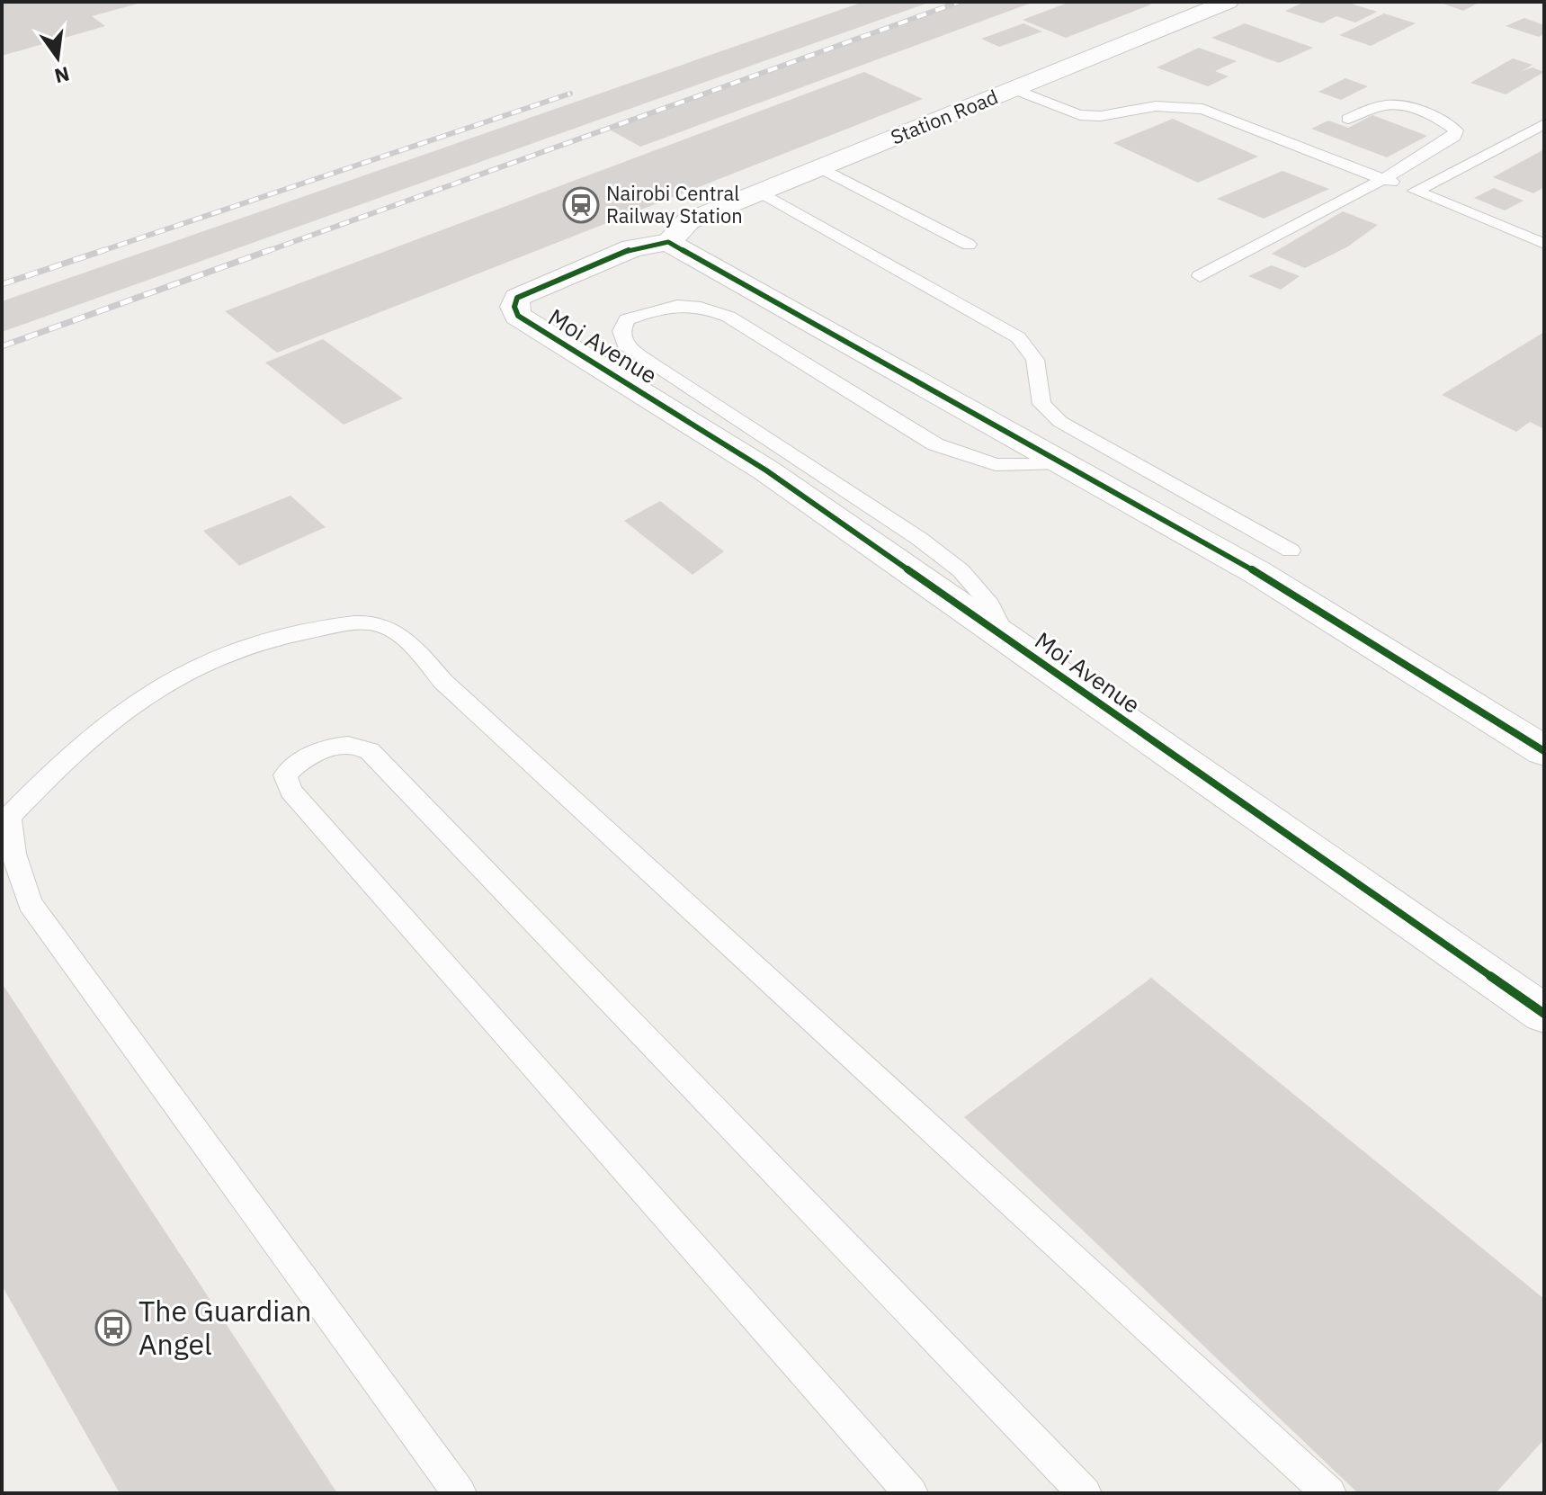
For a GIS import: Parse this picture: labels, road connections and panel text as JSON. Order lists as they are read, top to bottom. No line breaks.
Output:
{"streets":{"street":["Station Road","Moi Avenue"]},"crossings":[["Station Road","Moi Avenue"]],"places":{"station":["Nairobi Central Railway Station"],"bus stop":["The Guardian Angel"]},"north":"bottom"}
